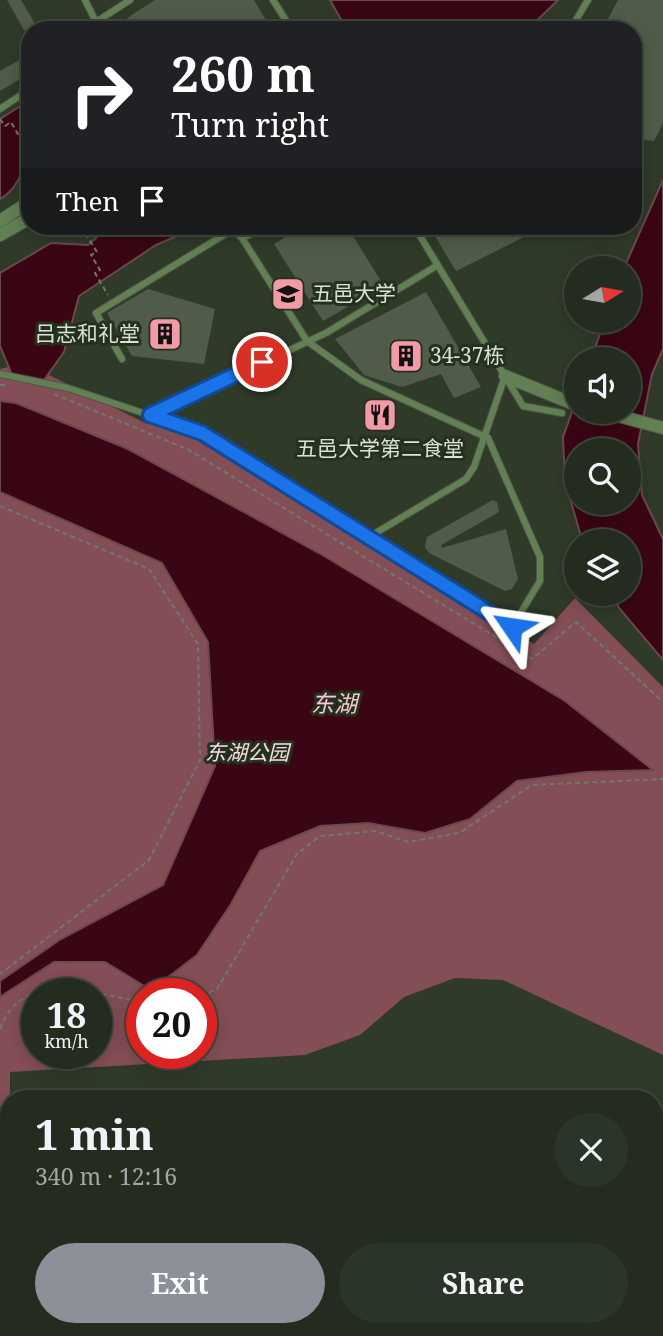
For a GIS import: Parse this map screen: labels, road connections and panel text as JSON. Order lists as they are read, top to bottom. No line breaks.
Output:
{"water":["东湖"],"parks":["东湖公园"],"places":{"school or university":["五邑大学"],"building":["吕志和礼堂","34-37栋"],"restaurant":["五邑大学第二食堂"]},"north":"right","page":{"turn":["260 m","Turn right"],"then":"Then","speed":"18 km/h","limit":"20","heading":["1 min","340 m · 12:16"],"buttons":["Exit","Share"]}}
